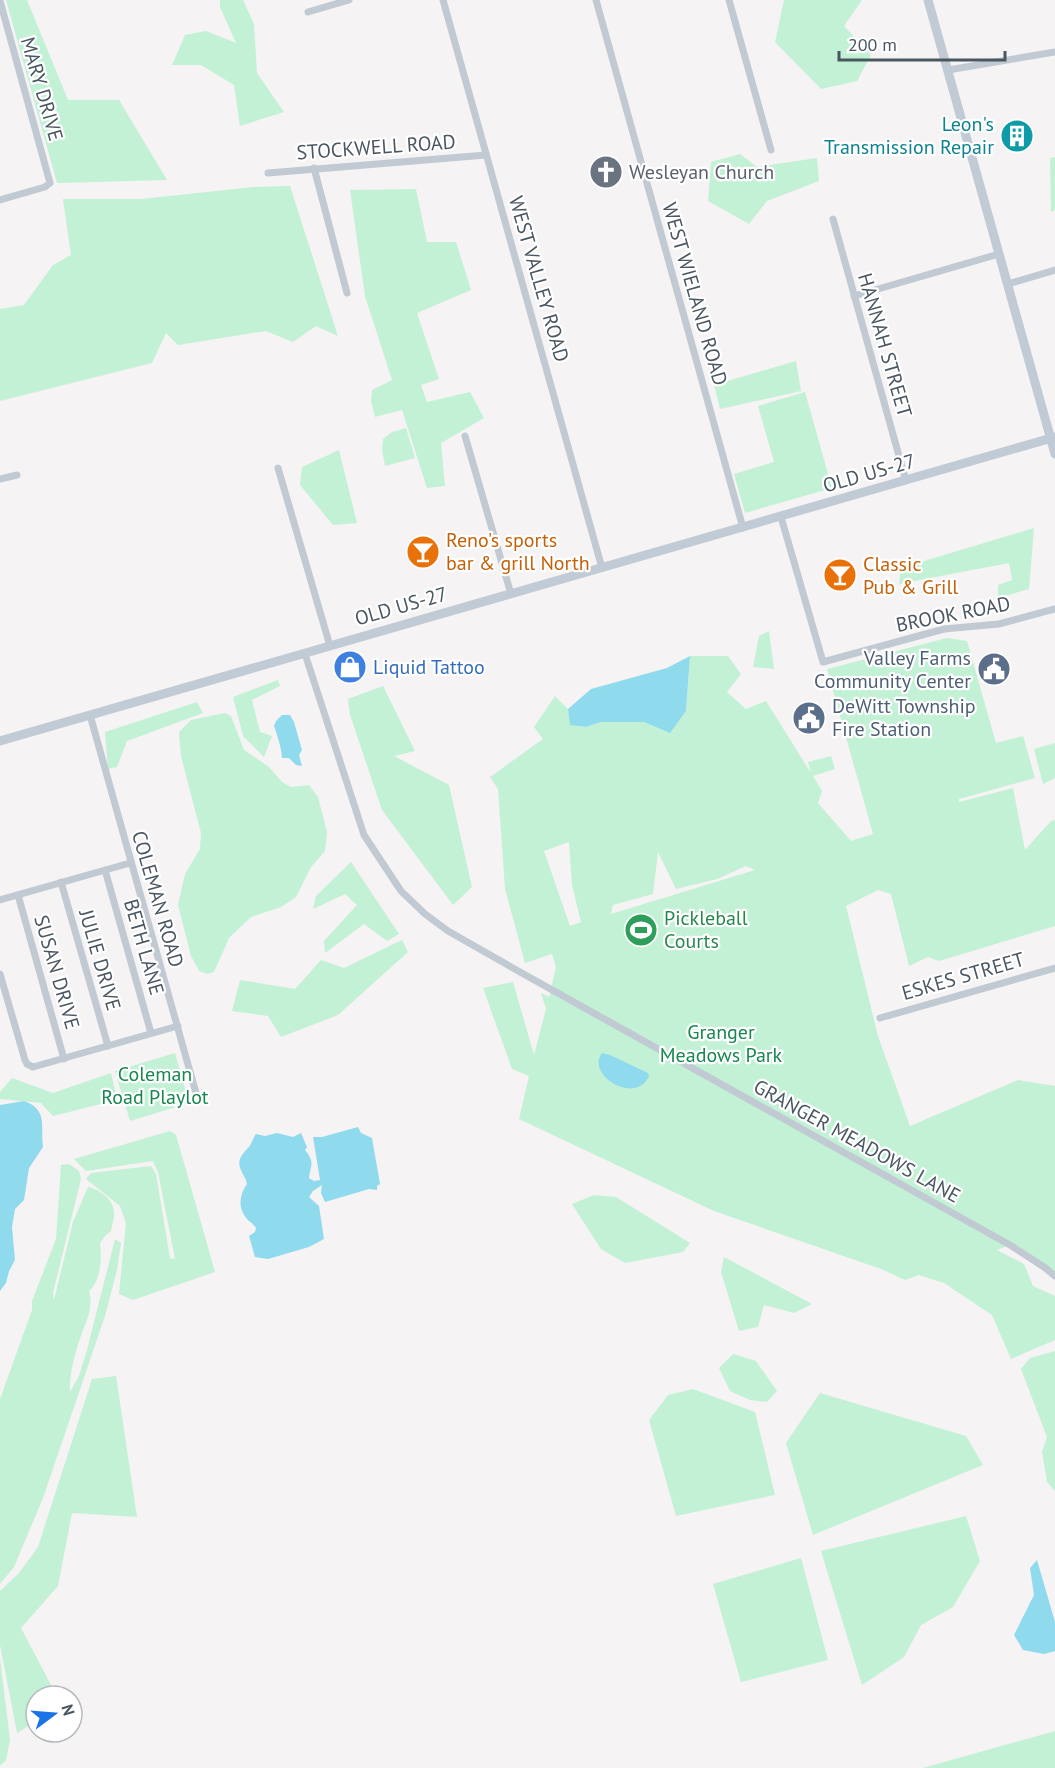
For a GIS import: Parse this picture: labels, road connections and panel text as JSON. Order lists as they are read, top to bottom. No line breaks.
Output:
{"streets":{"main road":["OLD US-27"],"street":["MARY DRIVE","STOCKWELL ROAD","WEST VALLEY ROAD","WEST WIELAND ROAD","HANNAH STREET","BROOK ROAD","COLEMAN ROAD","BETH LANE","JULIE DRIVE","SUSAN DRIVE","ESKES STREET","GRANGER MEADOWS LANE"]},"crossings":[["STOCKWELL ROAD","WEST VALLEY ROAD"],["WEST VALLEY ROAD","OLD US-27"],["WEST WIELAND ROAD","OLD US-27"],["HANNAH STREET","OLD US-27"],["OLD US-27","BROOK ROAD"],["OLD US-27","COLEMAN ROAD"],["OLD US-27","GRANGER MEADOWS LANE"]],"parks":["Granger Meadows Park","Coleman Road Playlot"],"places":{"building":["Leon's Transmission Repair"],"church":["Wesleyan Church"],"bar":["Reno's sports bar & grill North","Classic Pub & Grill"],"shop":["Liquid Tattoo"],"public building":["Valley Farms Community Center","DeWitt Township Fire Station"],"sports":["Pickleball Courts"]},"scale_bar":"200 m","north":"right"}
